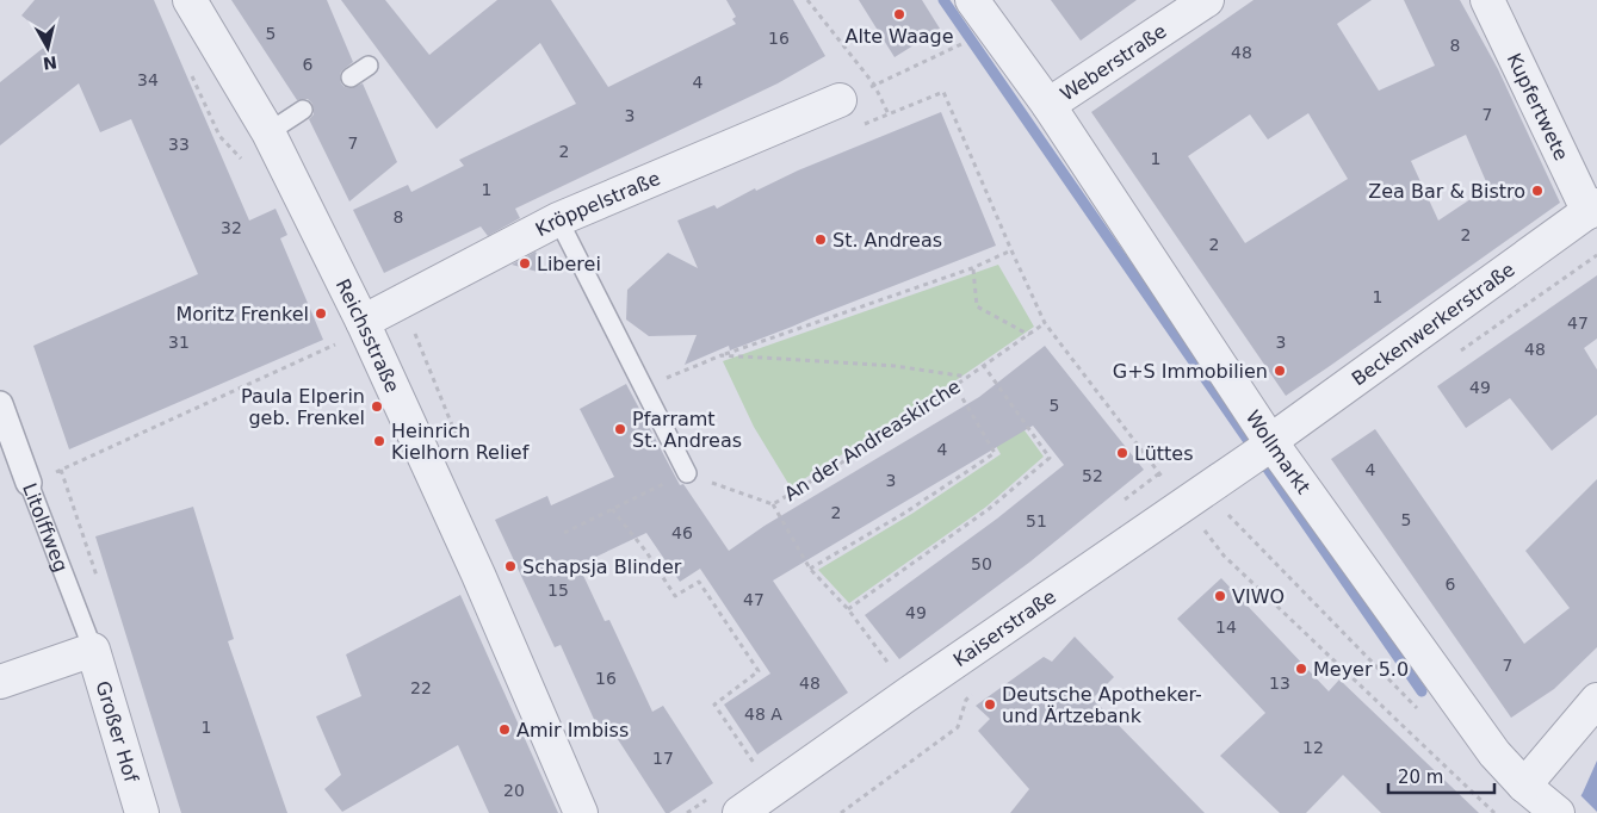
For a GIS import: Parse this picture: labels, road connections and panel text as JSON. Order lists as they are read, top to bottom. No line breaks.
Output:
{"streets":{"street":["Weberstraße","Kupfertwete","Kröppelstraße","Beckenwerkerstraße","Reichsstraße","Wollmarkt","Litolffweg","Kaiserstraße","Großer Hof"],"path":["An der Andreaskirche"]},"crossings":[["Weberstraße","Wollmarkt"],["Kupfertwete","Beckenwerkerstraße"],["Kröppelstraße","Reichsstraße"],["Beckenwerkerstraße","Wollmarkt"],["Beckenwerkerstraße","Kaiserstraße"],["Wollmarkt","Kaiserstraße"],["Litolffweg","Großer Hof"]],"places":["Alte Waage","Zea Bar & Bistro","St. Andreas","Liberei","Moritz Frenkel","G+S Immobilien","Paula Elperin geb. Frenkel","Pfarramt St. Andreas","Heinrich Kielhorn Relief","Lüttes","Schapsja Blinder","VIWO","Meyer 5.0","Deutsche Apotheker- und Ärtzebank","Amir Imbiss"],"house_numbers":["5","16","8","48","6","34","4","7","3","7","33","2","1","1","8","32","2","2","1","47","31","3","48","49","5","4","4","52","3","2","5","51","46","50","6","15","47","49","14","7","16","48","13","22","48 A","1","12","17","20"],"scale_bar":"20 m","north":"bottom"}
